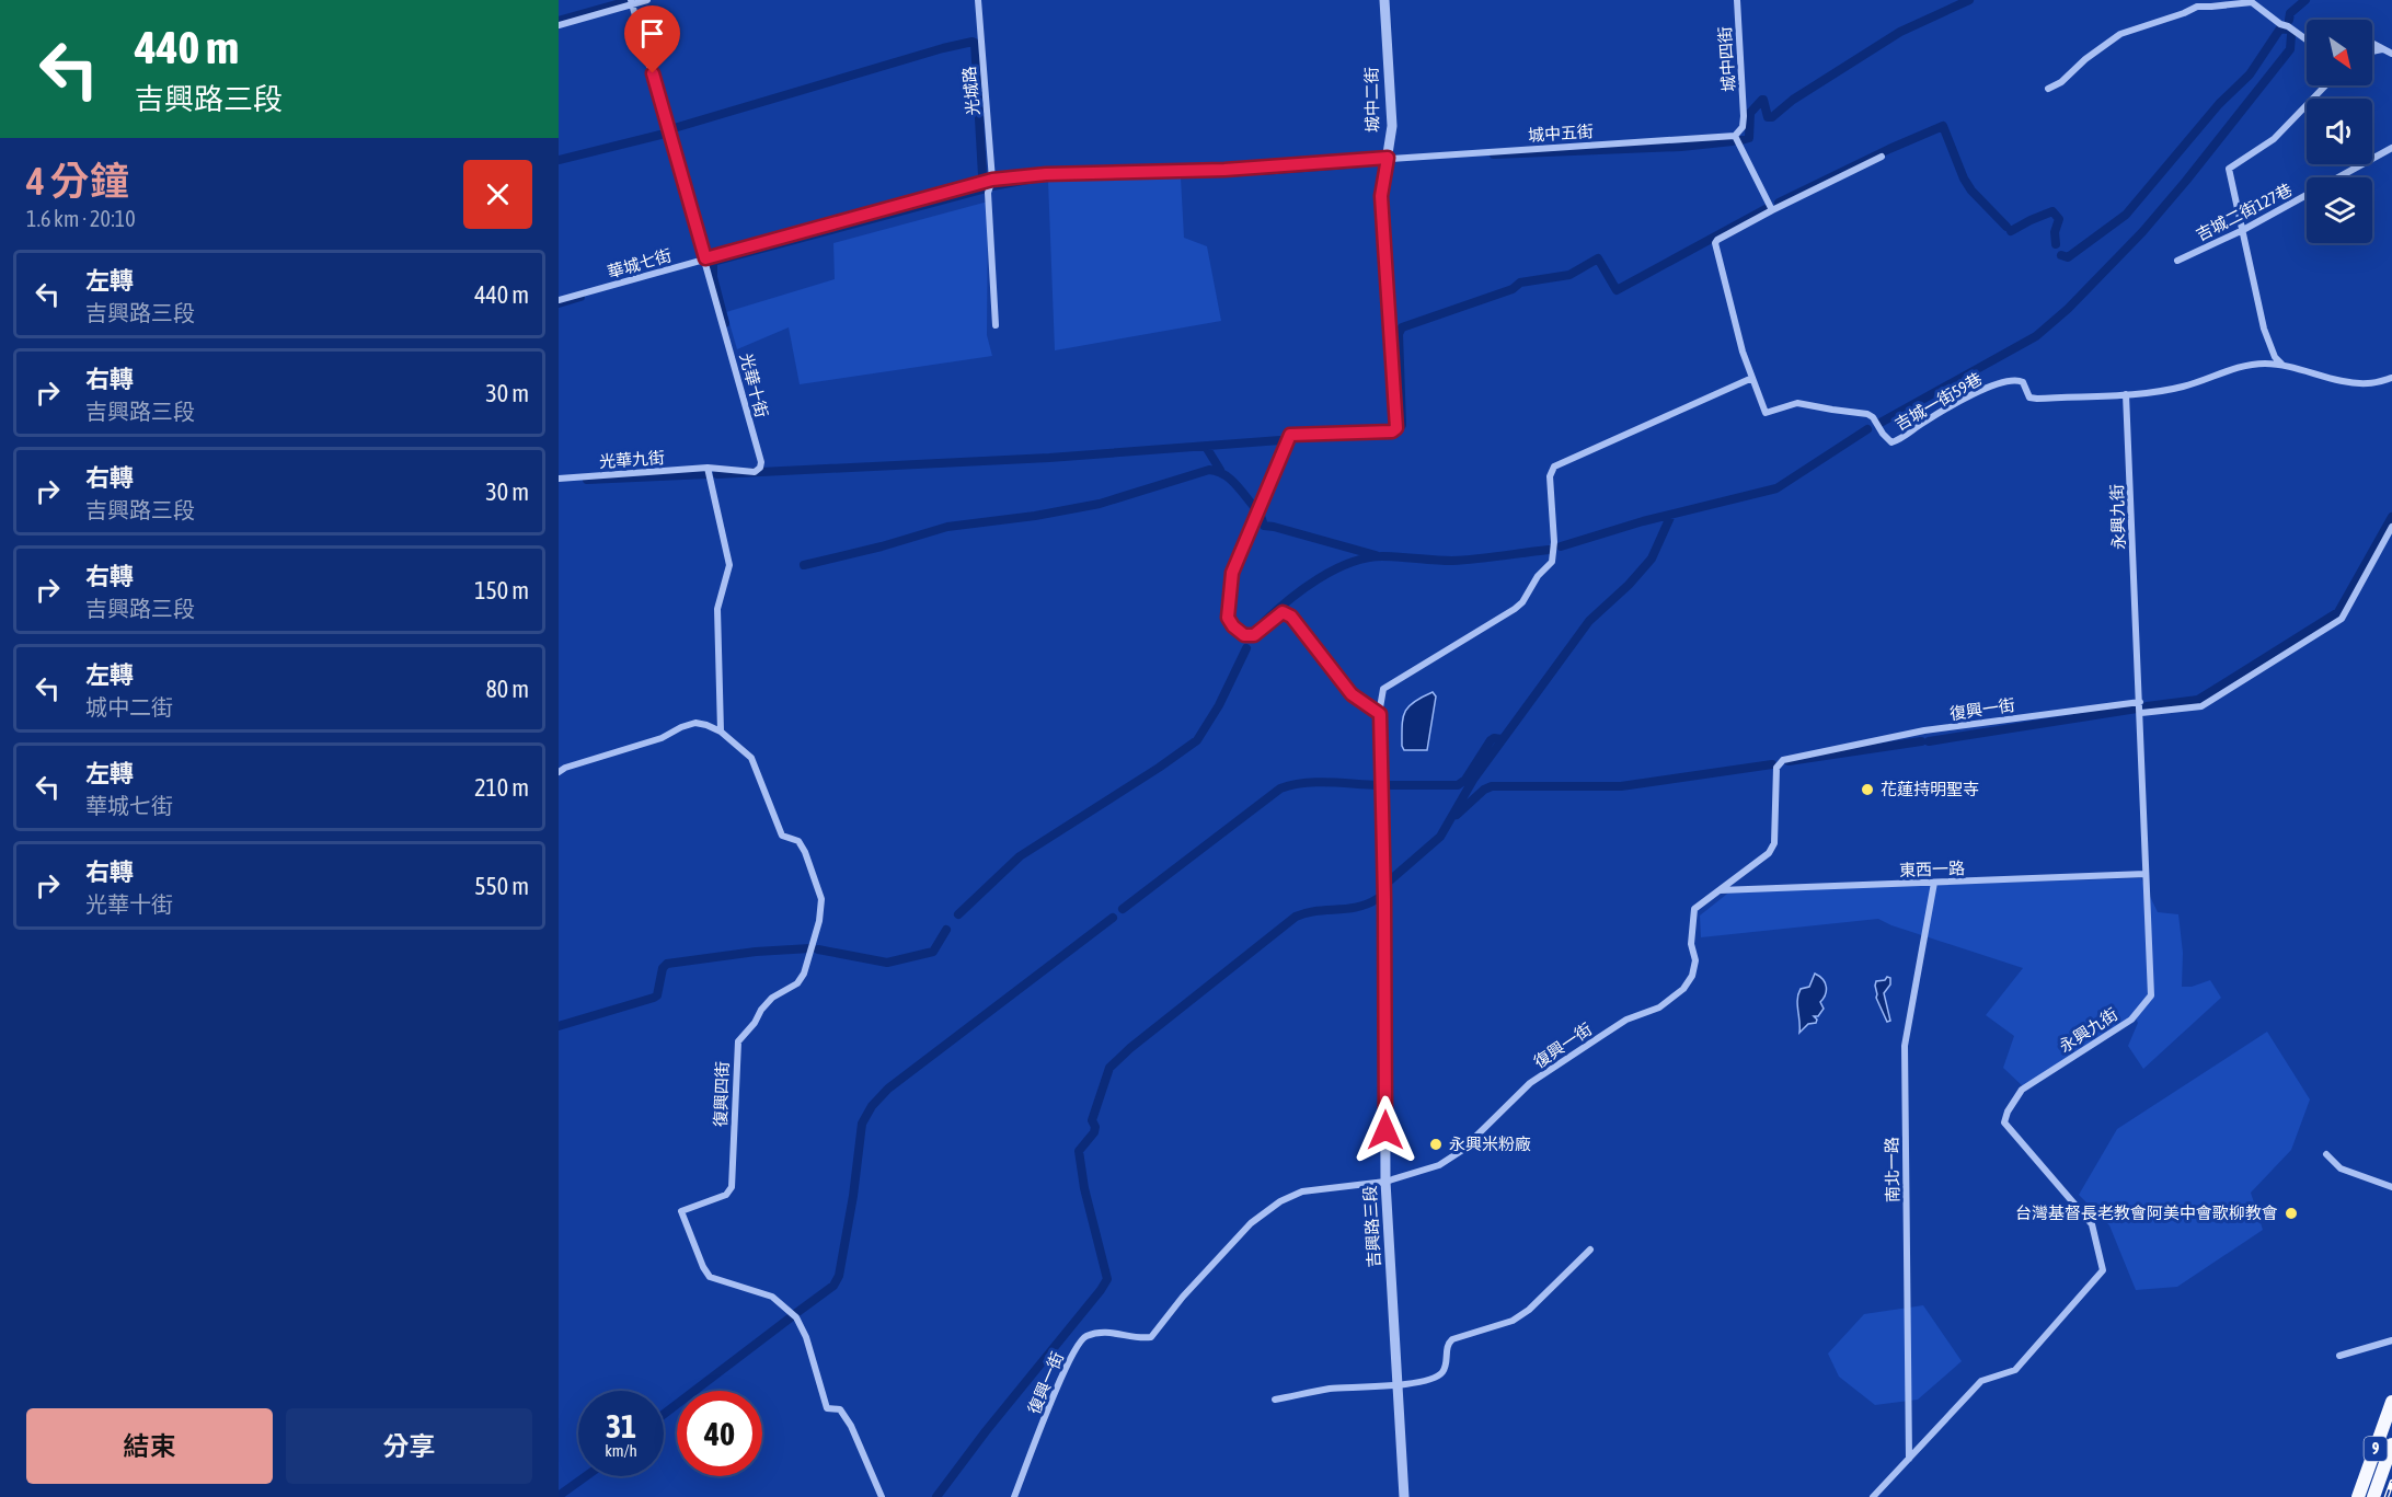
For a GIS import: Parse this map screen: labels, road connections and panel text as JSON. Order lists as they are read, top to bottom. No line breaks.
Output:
{"streets":{"main road":["9"],"street":["城中四街","光城路","城中二街","城中五街","吉城二街127巷","華城七街","光華十街","吉城一街59巷","光華九街","永興九街","復興一街","東西一路","復興四街","南北一路","吉興路三段"]},"crossings":[["城中四街","城中五街"],["光城路","華城七街"],["城中二街","城中五街"],["城中二街","華城七街"],["城中二街","吉興路三段"],["城中五街","華城七街"],["華城七街","光華十街"],["光華十街","光華九街"],["吉城一街59巷","永興九街"],["永興九街","復興一街"],["永興九街","東西一路"],["永興九街","南北一路"],["復興一街","東西一路"],["復興一街","吉興路三段"],["東西一路","南北一路"]],"places":["花蓮持明聖寺","永興米粉廠","台灣基督長老教會阿美中會歌柳教會"],"north":"bottom right","page":{"turn":["440 m","吉興路三段"],"heading":["4 分鐘","1.6 km · 20:10"],"list":[{"name":"左轉","note":"吉興路三段","value":"440 m"},{"name":"右轉","note":"吉興路三段","value":"30 m"},{"name":"右轉","note":"吉興路三段","value":"30 m"},{"name":"右轉","note":"吉興路三段","value":"150 m"},{"name":"左轉","note":"城中二街","value":"80 m"},{"name":"左轉","note":"華城七街","value":"210 m"},{"name":"右轉","note":"光華十街","value":"550 m"}],"speed":"31 km/h","limit":"40","buttons":["結束","分享"]}}
